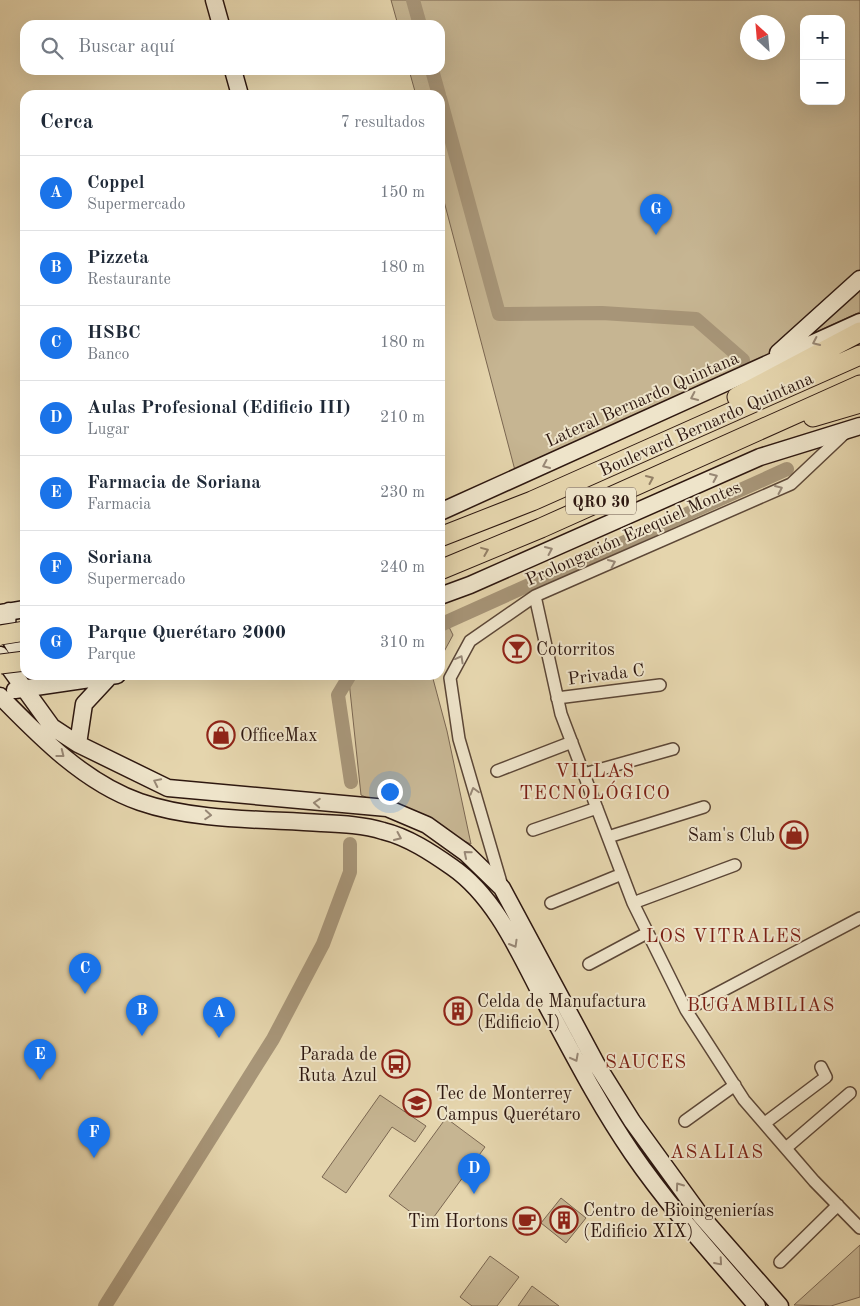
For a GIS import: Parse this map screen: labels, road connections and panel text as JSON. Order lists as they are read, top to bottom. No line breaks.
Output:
{"streets":{"main road":["Lateral Bernardo Quintana","Boulevard Bernardo Quintana","QRO 30","Prolongación Ezequiel Montes"],"street":["Privada C"]},"crossings":[["Lateral Bernardo Quintana","Boulevard Bernardo Quintana"]],"districts":["VILLAS TECNOLÓGICO","LOS VITRALES","BUGAMBILIAS","SAUCES","ASALIAS"],"places":{"bar":["Cotorritos"],"shop":["OfficeMax","Sam's Club"],"building":["Celda de Manufactura (Edificio I)","Centro de Bioingenierías (Edificio XIX)"],"bus stop":["Parada de Ruta Azul"],"school or university":["Tec de Monterrey Campus Querétaro"],"cafe":["Tim Hortons"]},"north":"top left","page":{"map_buttons":["+","−"],"search":"Buscar aquí","heading":["Cerca","7 resultados"],"list":[{"mark":"A","name":"Coppel","note":"Supermercado","value":"150 m"},{"mark":"B","name":"Pizzeta","note":"Restaurante","value":"180 m"},{"mark":"C","name":"HSBC","note":"Banco","value":"180 m"},{"mark":"D","name":"Aulas Profesional (Edificio III)","note":"Lugar","value":"210 m"},{"mark":"E","name":"Farmacia de Soriana","note":"Farmacia","value":"230 m"},{"mark":"F","name":"Soriana","note":"Supermercado","value":"240 m"},{"mark":"G","name":"Parque Querétaro 2000","note":"Parque","value":"310 m"}],"pins":["G","C","B","A","E","F","D"]}}
